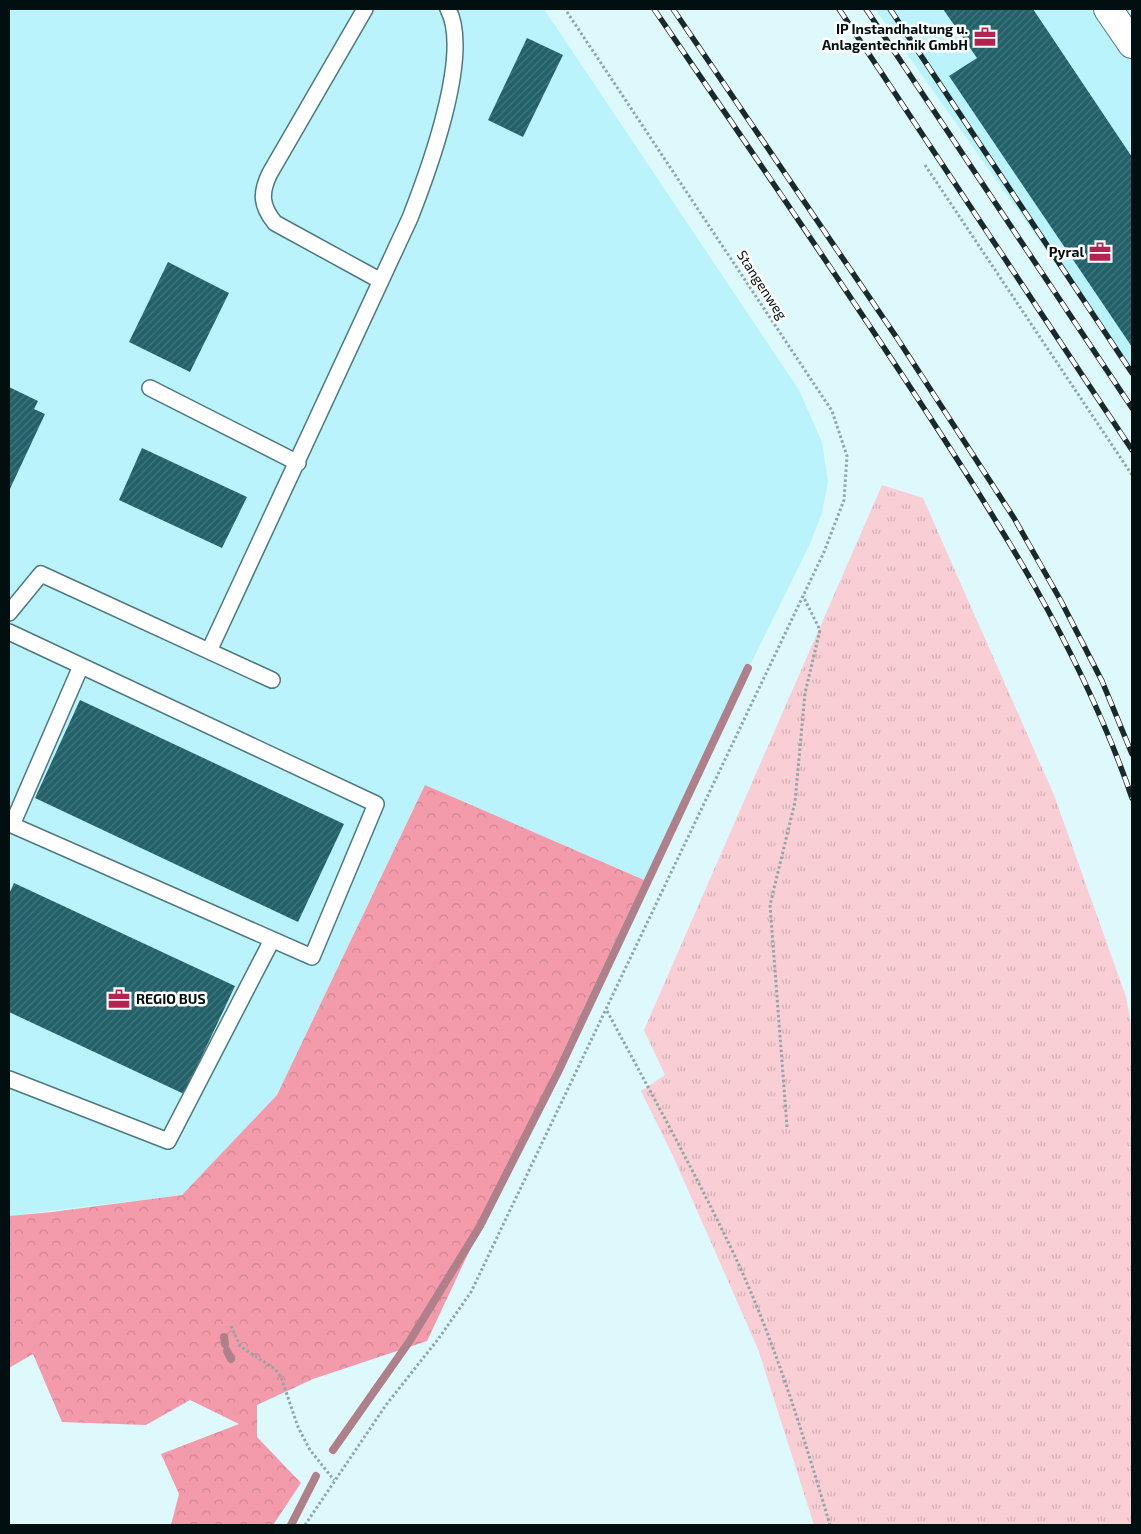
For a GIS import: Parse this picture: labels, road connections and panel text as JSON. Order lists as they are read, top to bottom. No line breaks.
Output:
{"streets":{"path":["Stangenweg"]},"places":{"office":["IP Instandhaltung u. Anlagentechnik GmbH","Pyral","REGIO BUS"]}}
